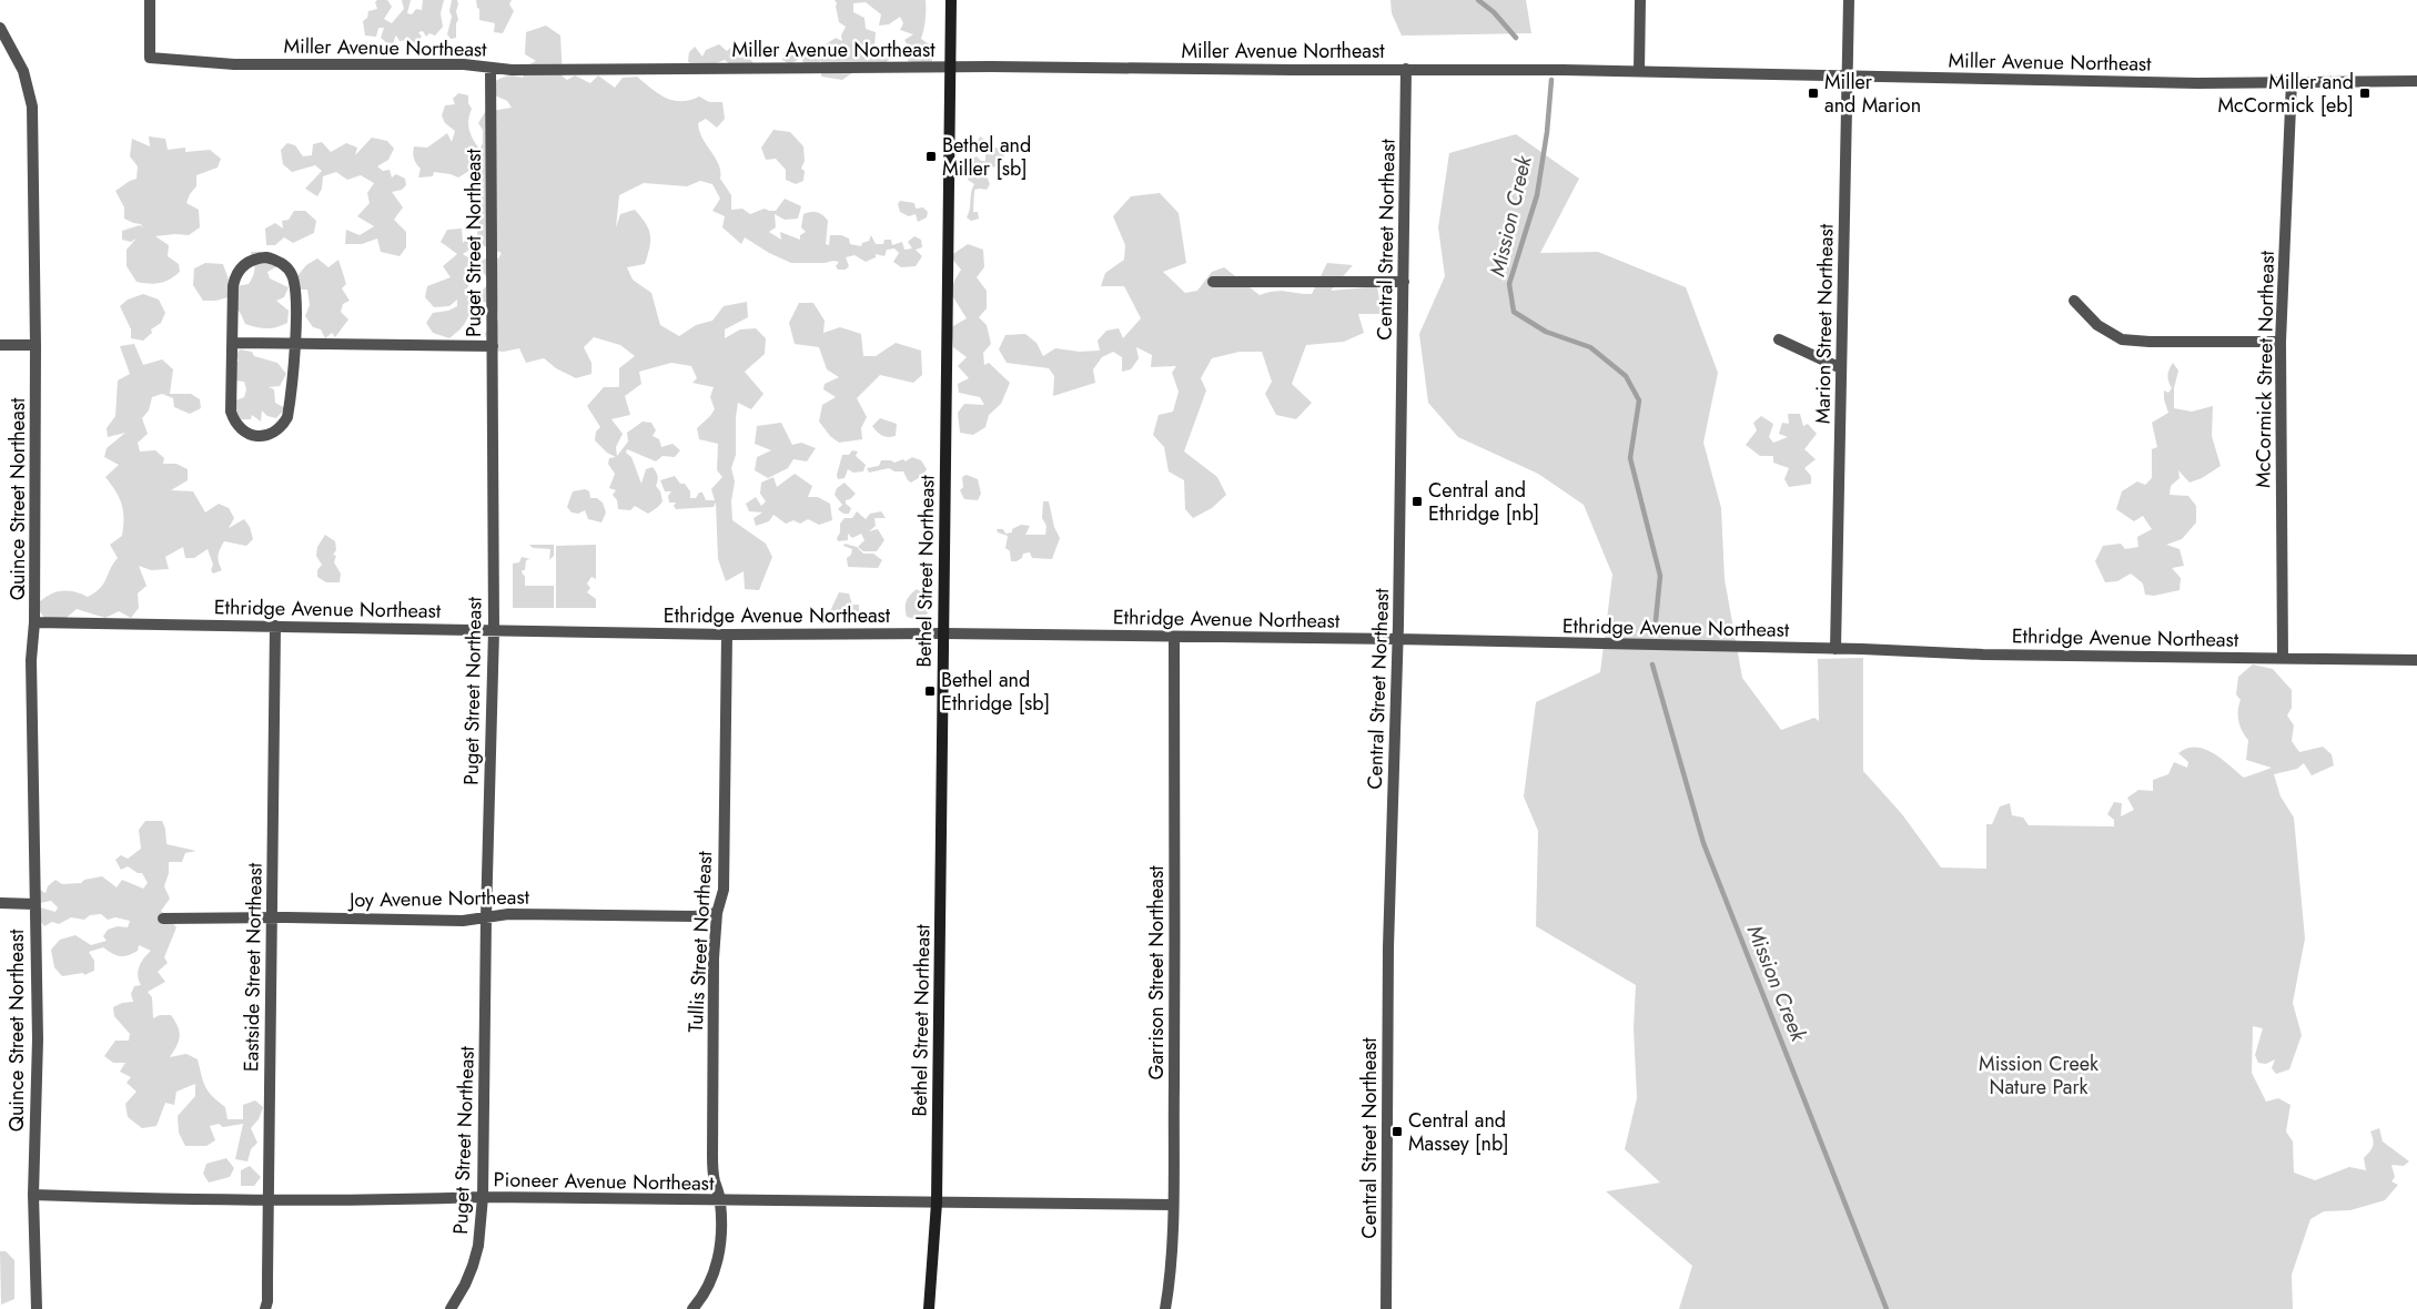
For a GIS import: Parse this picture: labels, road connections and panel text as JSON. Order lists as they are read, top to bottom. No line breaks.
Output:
{"streets":{"street":["Miller Avenue Northeast","Central Street Northeast","Puget Street Northeast","Marion Street Northeast","McCormick Street Northeast","Quince Street Northeast","Bethel Street Northeast","Ethridge Avenue Northeast","Joy Avenue Northeast","Tullis Street Northeast","Eastside Street Northeast","Garrison Street Northeast","Pioneer Avenue Northeast"]},"crossings":[["Miller Avenue Northeast","Central Street Northeast"],["Miller Avenue Northeast","Puget Street Northeast"],["Miller Avenue Northeast","Marion Street Northeast"],["Miller Avenue Northeast","McCormick Street Northeast"],["Miller Avenue Northeast","Bethel Street Northeast"],["Central Street Northeast","Ethridge Avenue Northeast"],["Puget Street Northeast","Ethridge Avenue Northeast"],["Puget Street Northeast","Joy Avenue Northeast"],["Puget Street Northeast","Pioneer Avenue Northeast"],["Marion Street Northeast","Ethridge Avenue Northeast"],["McCormick Street Northeast","Ethridge Avenue Northeast"],["Quince Street Northeast","Ethridge Avenue Northeast"],["Quince Street Northeast","Pioneer Avenue Northeast"],["Bethel Street Northeast","Ethridge Avenue Northeast"],["Bethel Street Northeast","Pioneer Avenue Northeast"],["Ethridge Avenue Northeast","Tullis Street Northeast"],["Ethridge Avenue Northeast","Eastside Street Northeast"],["Ethridge Avenue Northeast","Garrison Street Northeast"],["Joy Avenue Northeast","Tullis Street Northeast"],["Joy Avenue Northeast","Eastside Street Northeast"],["Tullis Street Northeast","Pioneer Avenue Northeast"],["Eastside Street Northeast","Pioneer Avenue Northeast"],["Garrison Street Northeast","Pioneer Avenue Northeast"]],"water":["Mission Creek"],"parks":["Mission Creek Nature Park"],"places":{"transit":["Miller and Marion","Miller and McCormick [eb]","Bethel and Miller [sb]","Central and Ethridge [nb]","Bethel and Ethridge [sb]","Central and Massey [nb]"]}}
